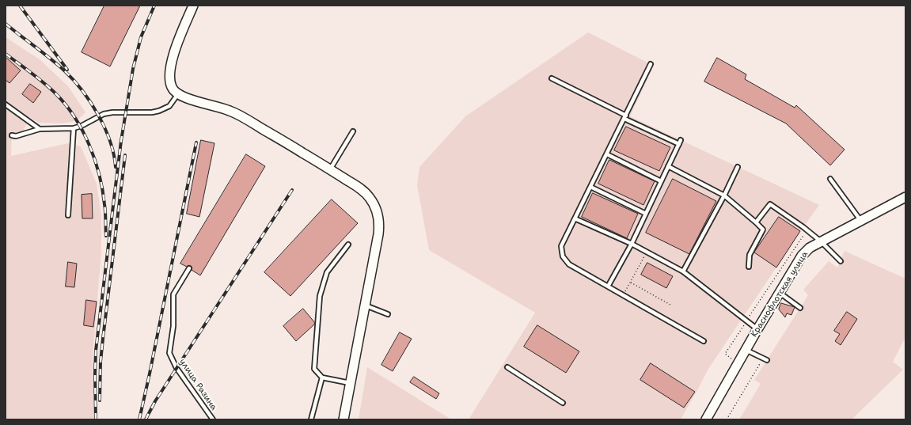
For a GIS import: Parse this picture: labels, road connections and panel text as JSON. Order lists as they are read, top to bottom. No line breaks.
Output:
{"streets":{"street":["Краснофлотская улица"],"lane":["улица Разина"]}}
